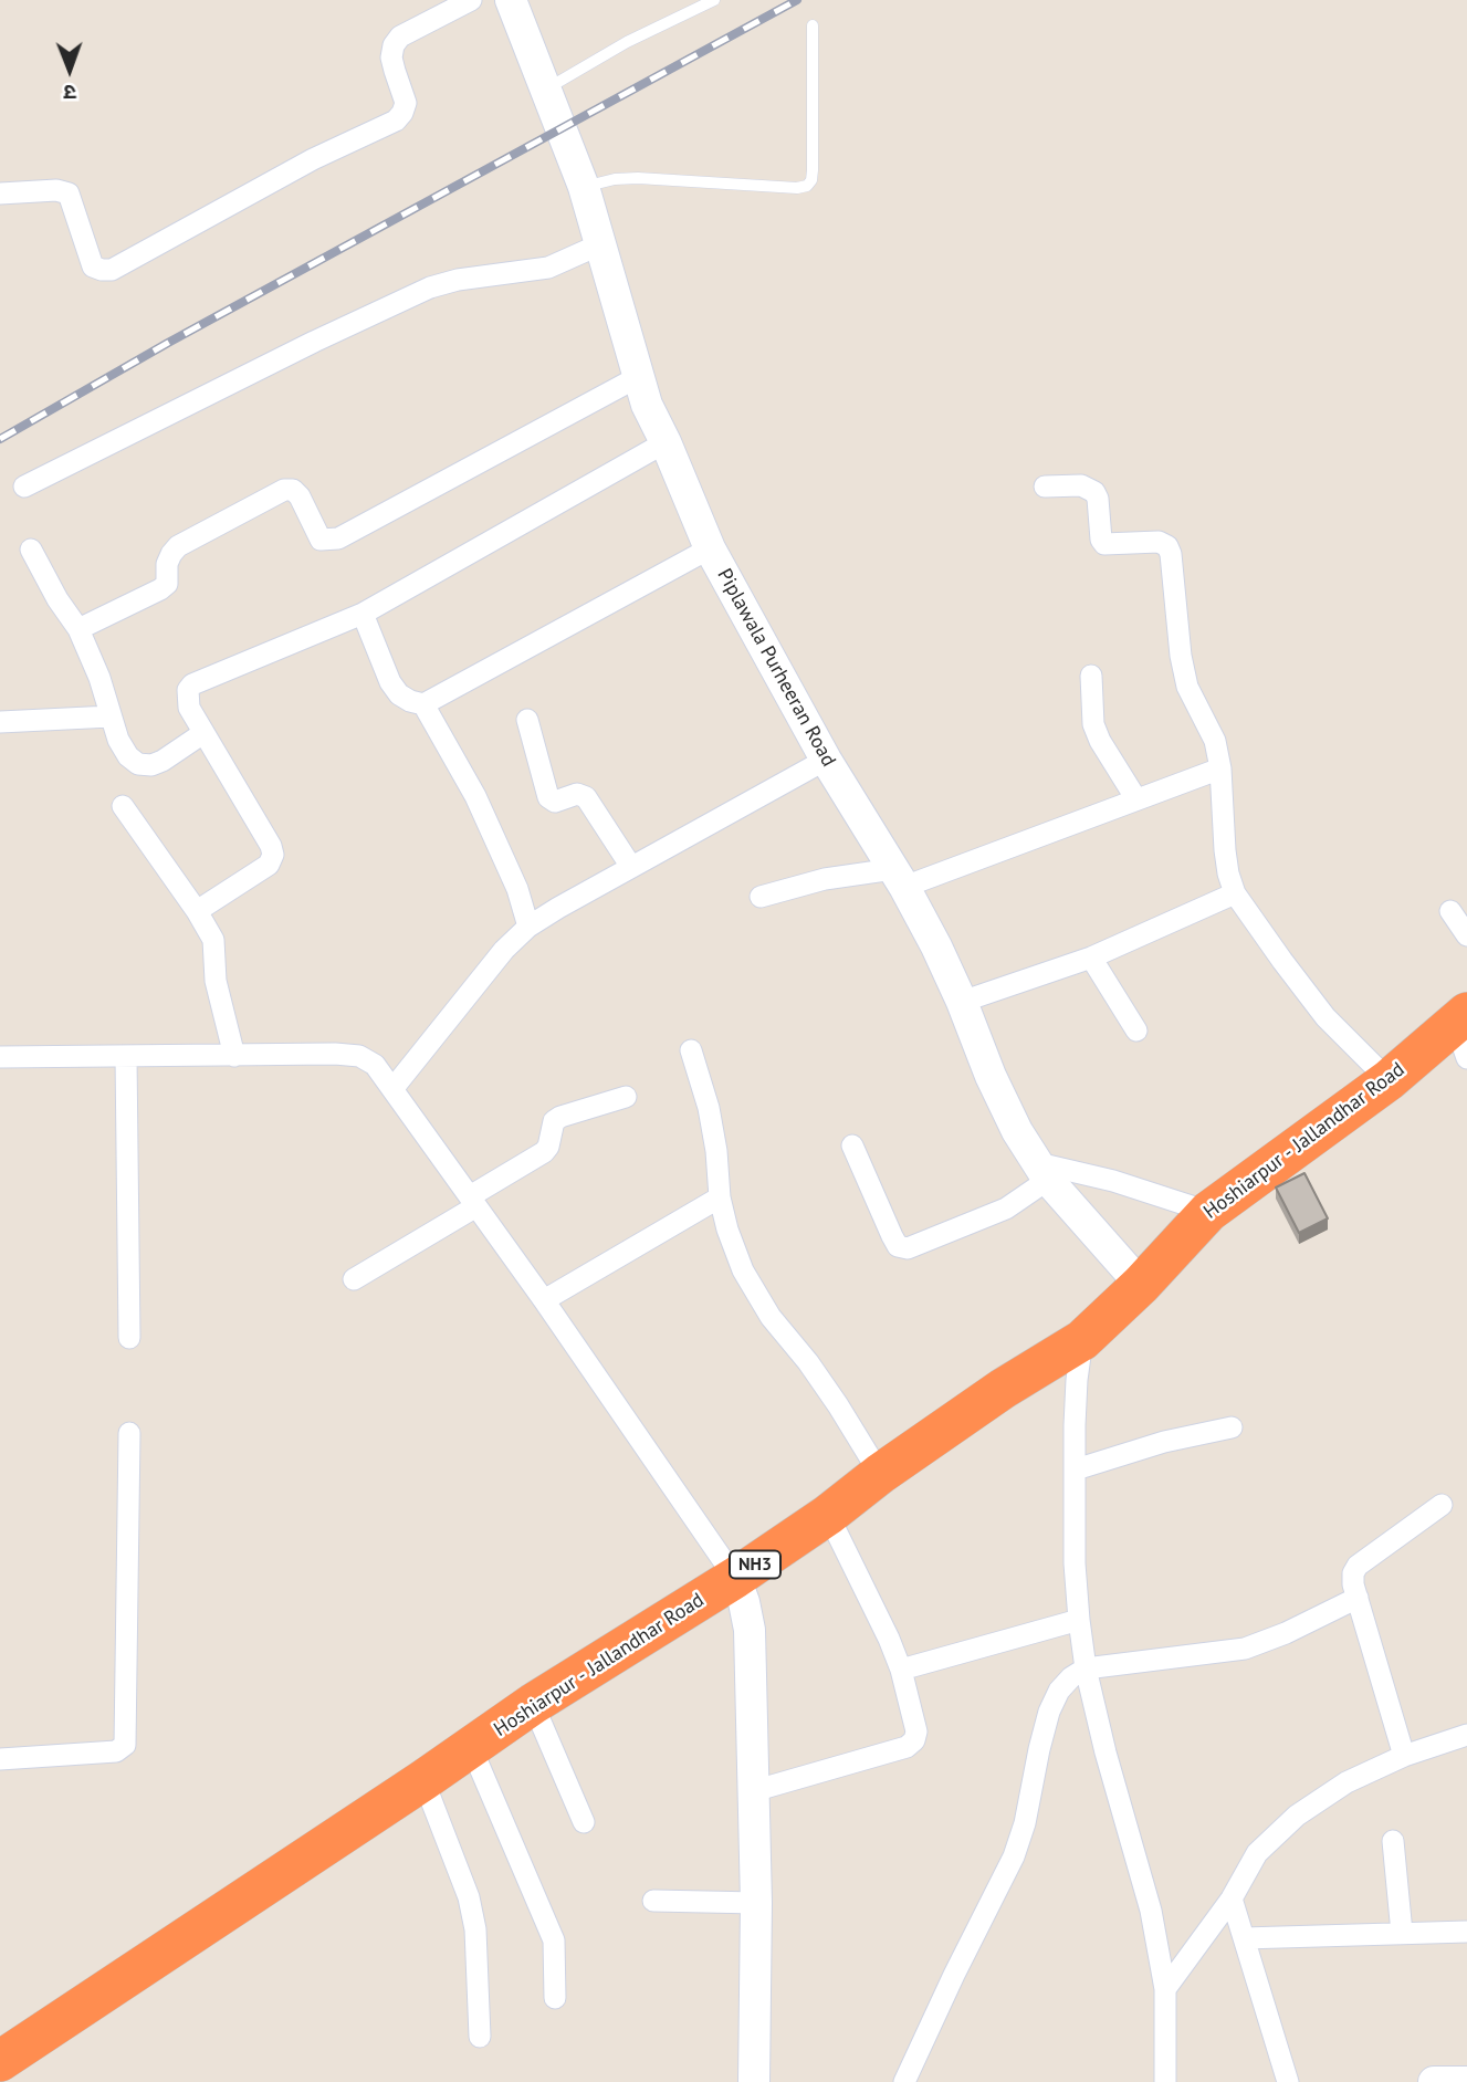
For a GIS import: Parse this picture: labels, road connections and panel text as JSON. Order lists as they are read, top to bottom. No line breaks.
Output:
{"streets":{"highway":["Hoshiarpur - Jallandhar Road","NH3"],"street":["Piplawala Purheeran Road"]},"crossings":[["Piplawala Purheeran Road","Hoshiarpur - Jallandhar Road"]],"north":"bottom"}
